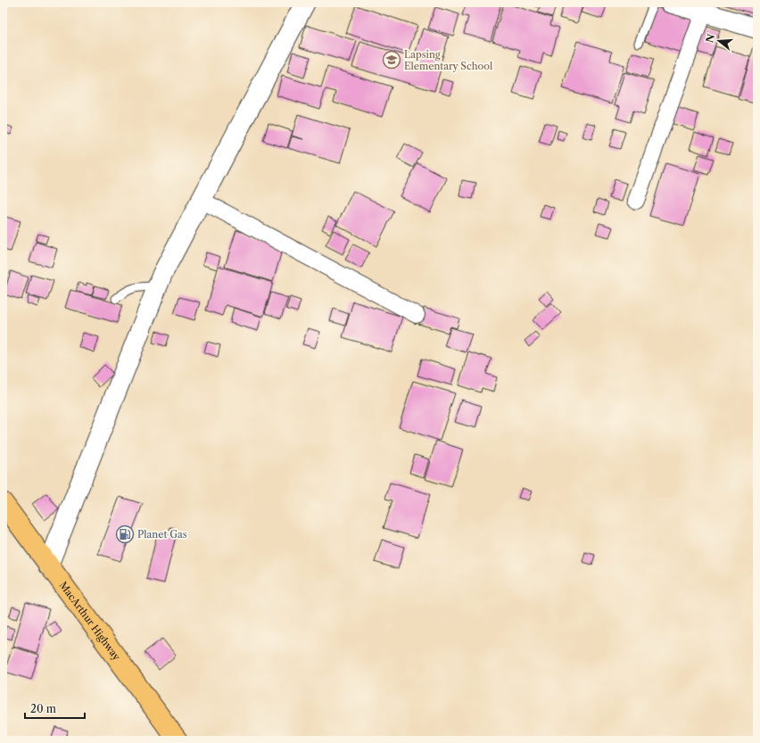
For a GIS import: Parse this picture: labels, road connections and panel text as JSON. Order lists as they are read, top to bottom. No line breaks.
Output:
{"streets":{"highway":["MacArthur Highway"]},"places":{"school or university":["Lapsing Elementary School"],"fuel station":["Planet Gas"]},"scale_bar":"20 m","north":"left"}
